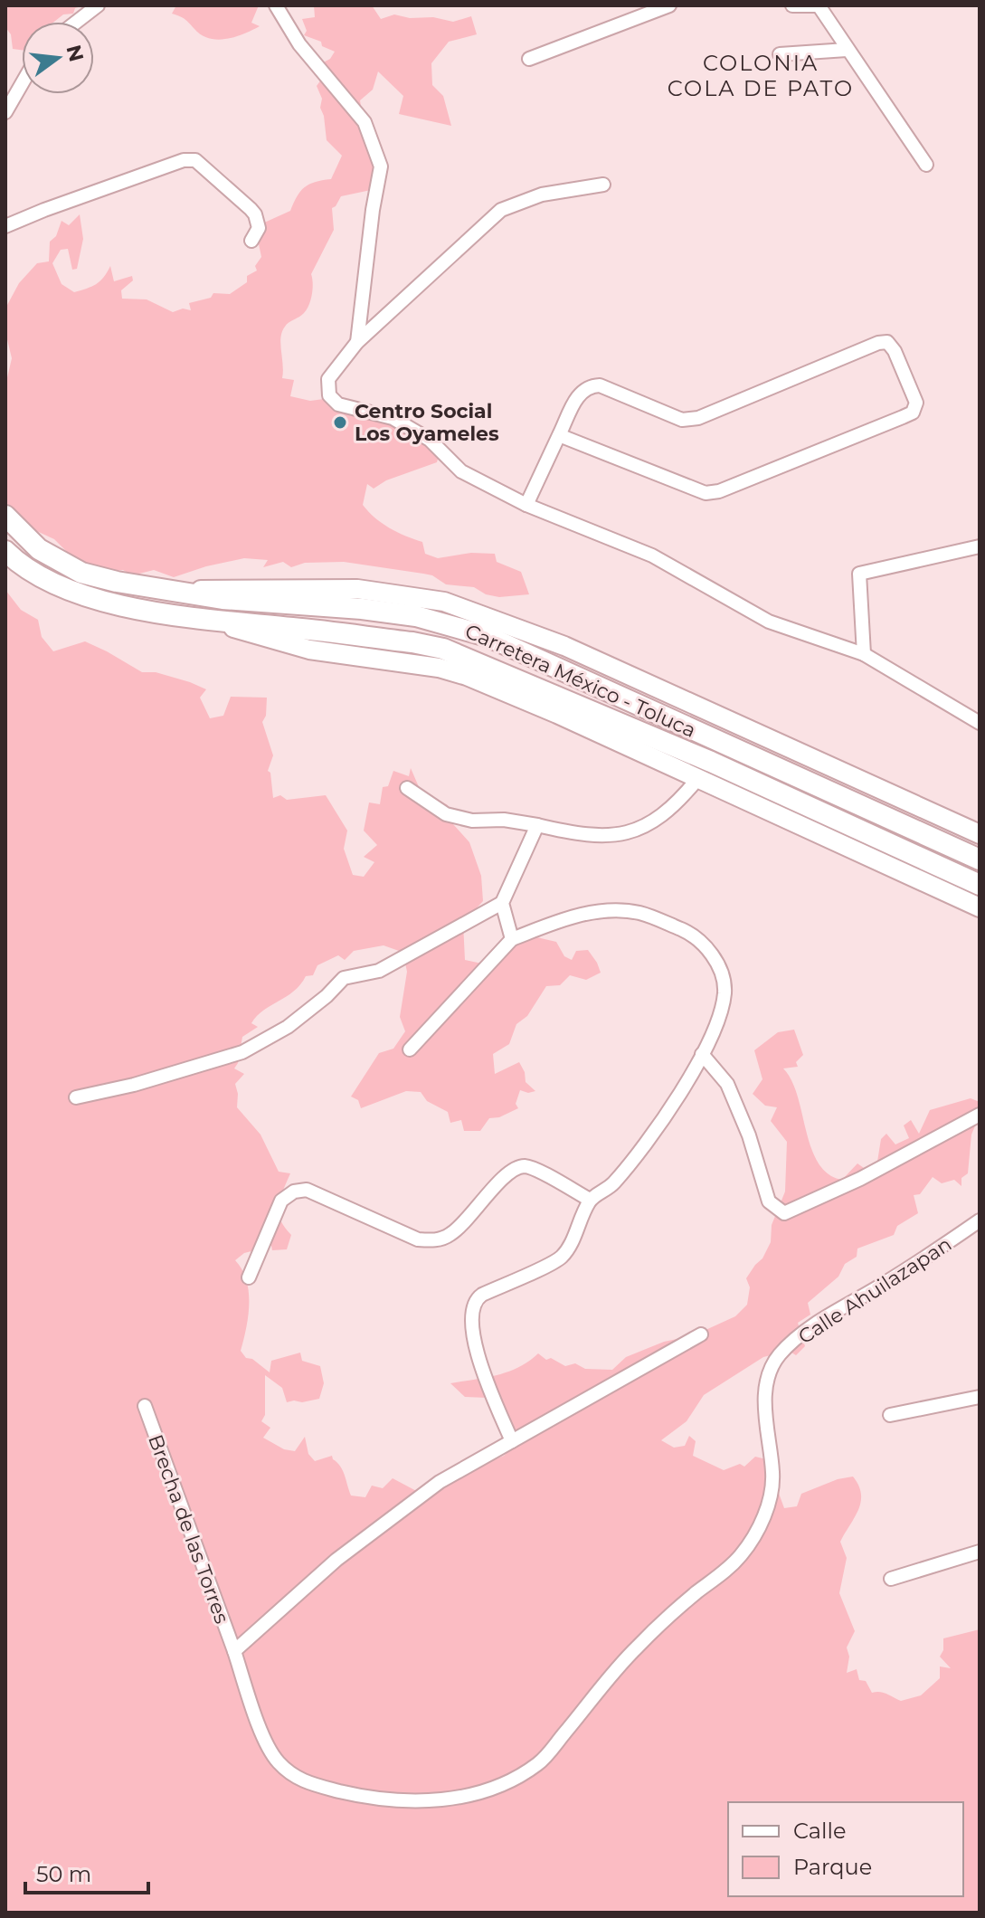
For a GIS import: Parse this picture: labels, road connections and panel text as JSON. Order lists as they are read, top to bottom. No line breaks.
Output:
{"streets":{"main road":["Carretera México - Toluca"],"street":["Calle Ahuilazapan","Brecha de las Torres"]},"crossings":[["Calle Ahuilazapan","Brecha de las Torres"]],"districts":["COLONIA COLA DE PATO"],"places":["Centro Social Los Oyameles"],"legend":["Calle","Parque"],"scale_bar":"50 m","north":"right"}
